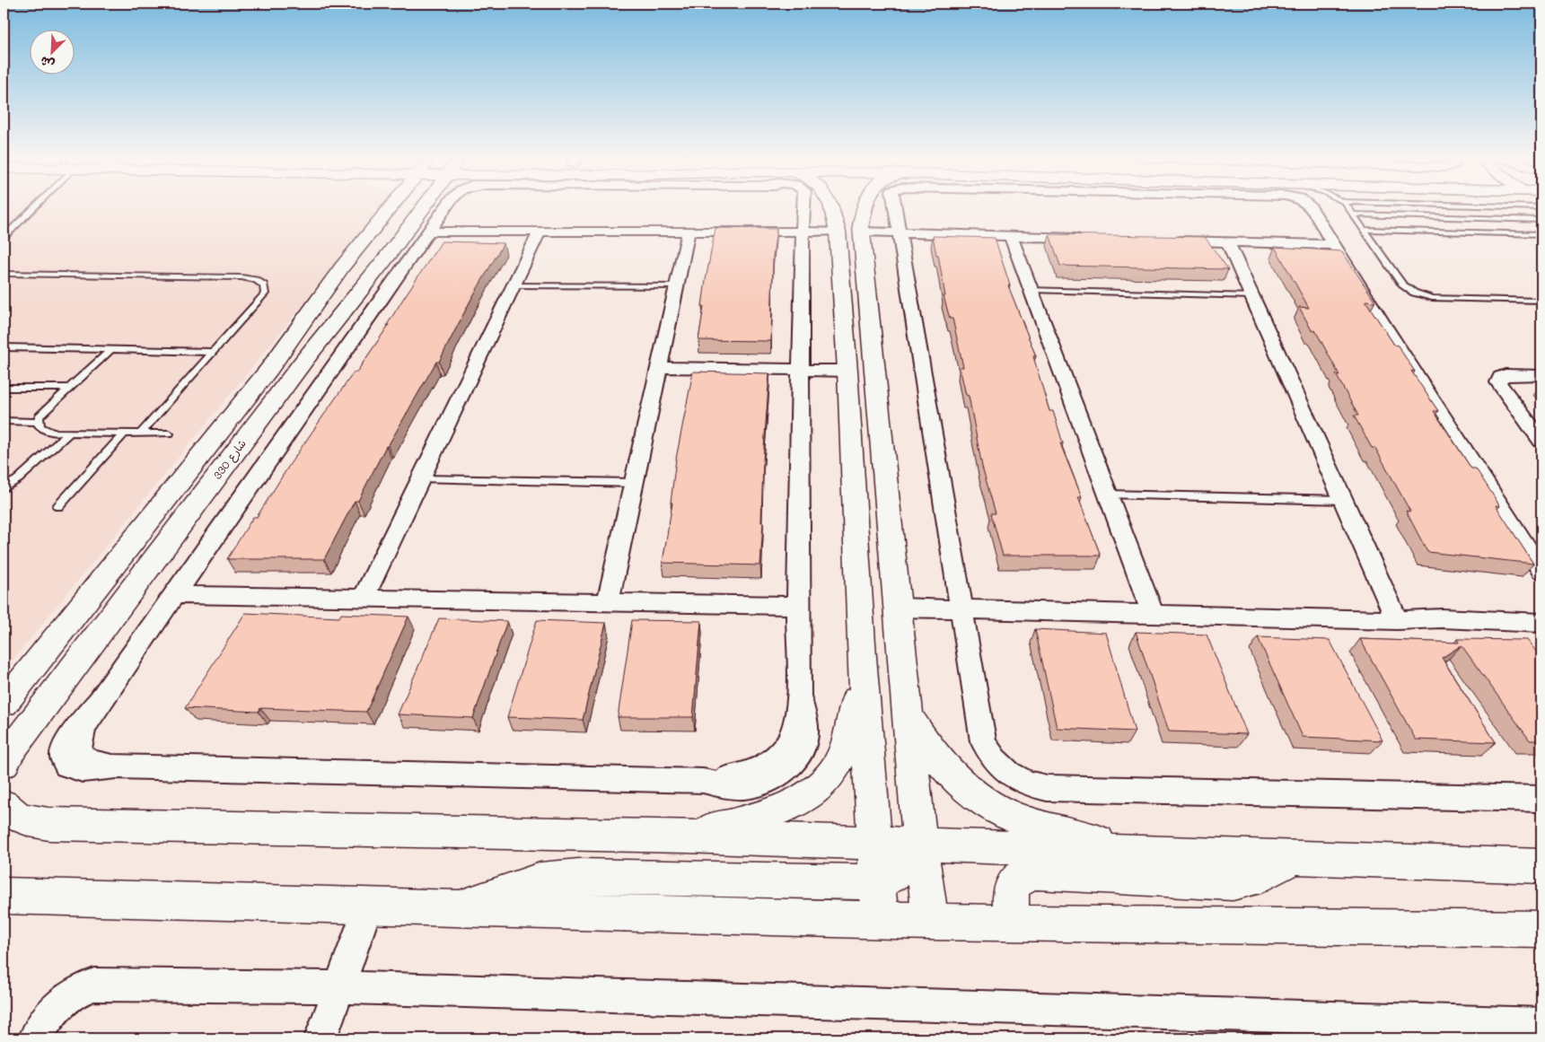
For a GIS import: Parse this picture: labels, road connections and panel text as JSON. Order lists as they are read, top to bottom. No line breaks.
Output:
{"streets":{"street":["شارع 330"]},"north":"bottom left"}
